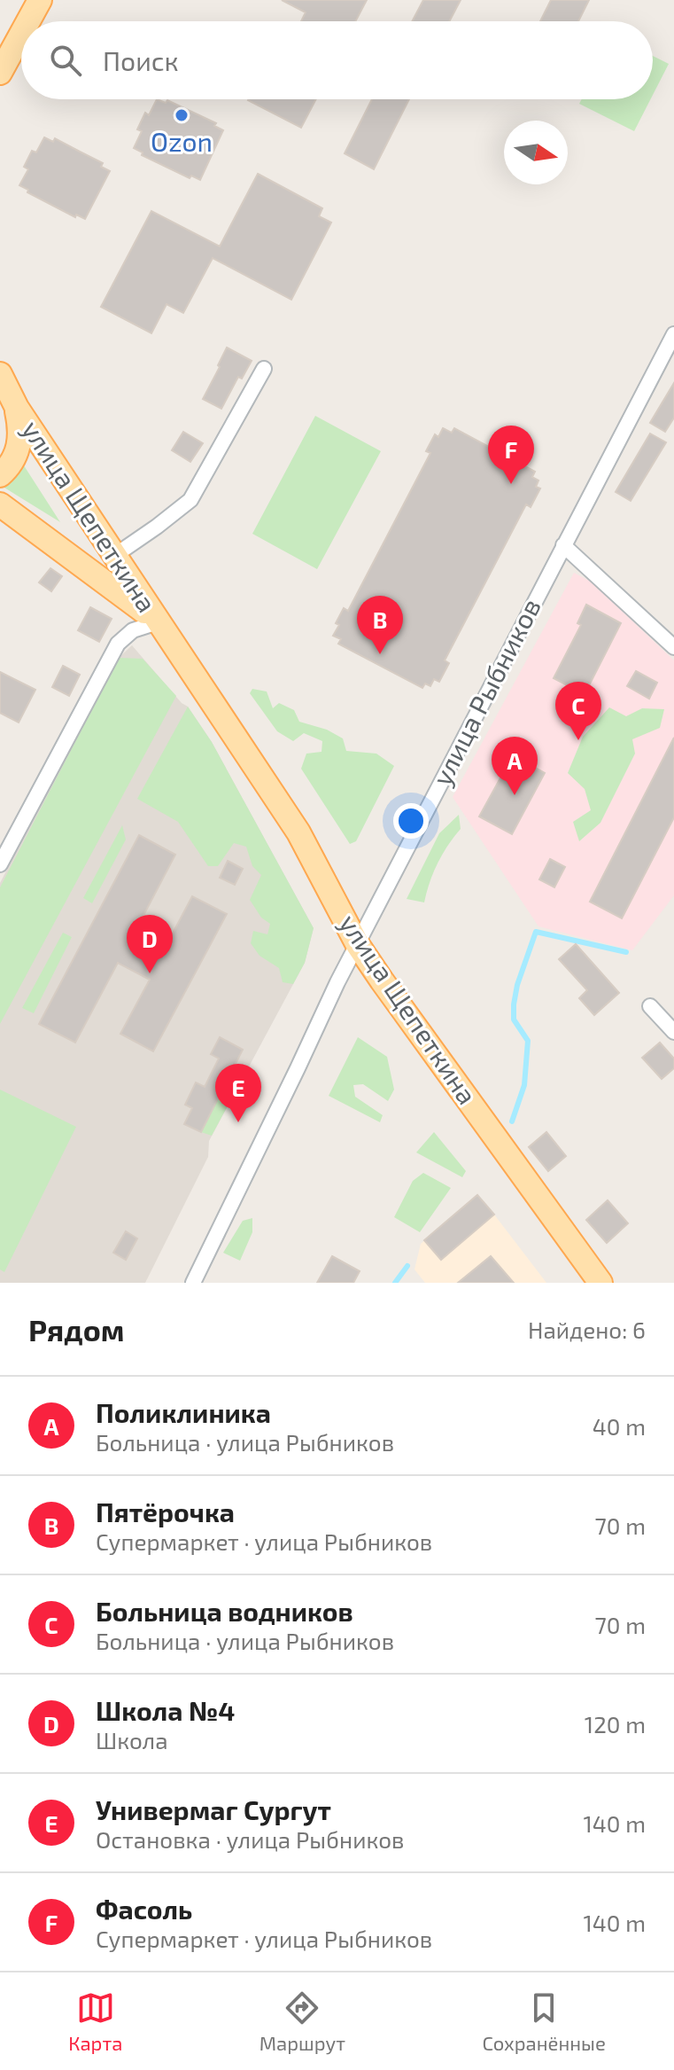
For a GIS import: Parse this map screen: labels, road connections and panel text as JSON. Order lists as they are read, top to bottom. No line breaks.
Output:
{"streets":{"main road":["улица Щепеткина"],"street":["улица Рыбников"]},"crossings":[["улица Щепеткина","улица Рыбников"]],"places":["Ozon"],"north":"right","page":{"search":"Поиск","pins":["F","B","C","A","D","E"],"heading":["Рядом","Найдено: 6"],"list":[{"mark":"A","name":"Поликлиника","note":"Больница · улица Рыбников","value":"40 m"},{"mark":"B","name":"Пятёрочка","note":"Супермаркет · улица Рыбников","value":"70 m"},{"mark":"C","name":"Больница водников","note":"Больница · улица Рыбников","value":"70 m"},{"mark":"D","name":"Школа №4","note":"Школа","value":"120 m"},{"mark":"E","name":"Универмаг Сургут","note":"Остановка · улица Рыбников","value":"140 m"},{"mark":"F","name":"Фасоль","note":"Супермаркет · улица Рыбников","value":"140 m"}],"nav":["Карта","Маршрут","Сохранённые"]}}
